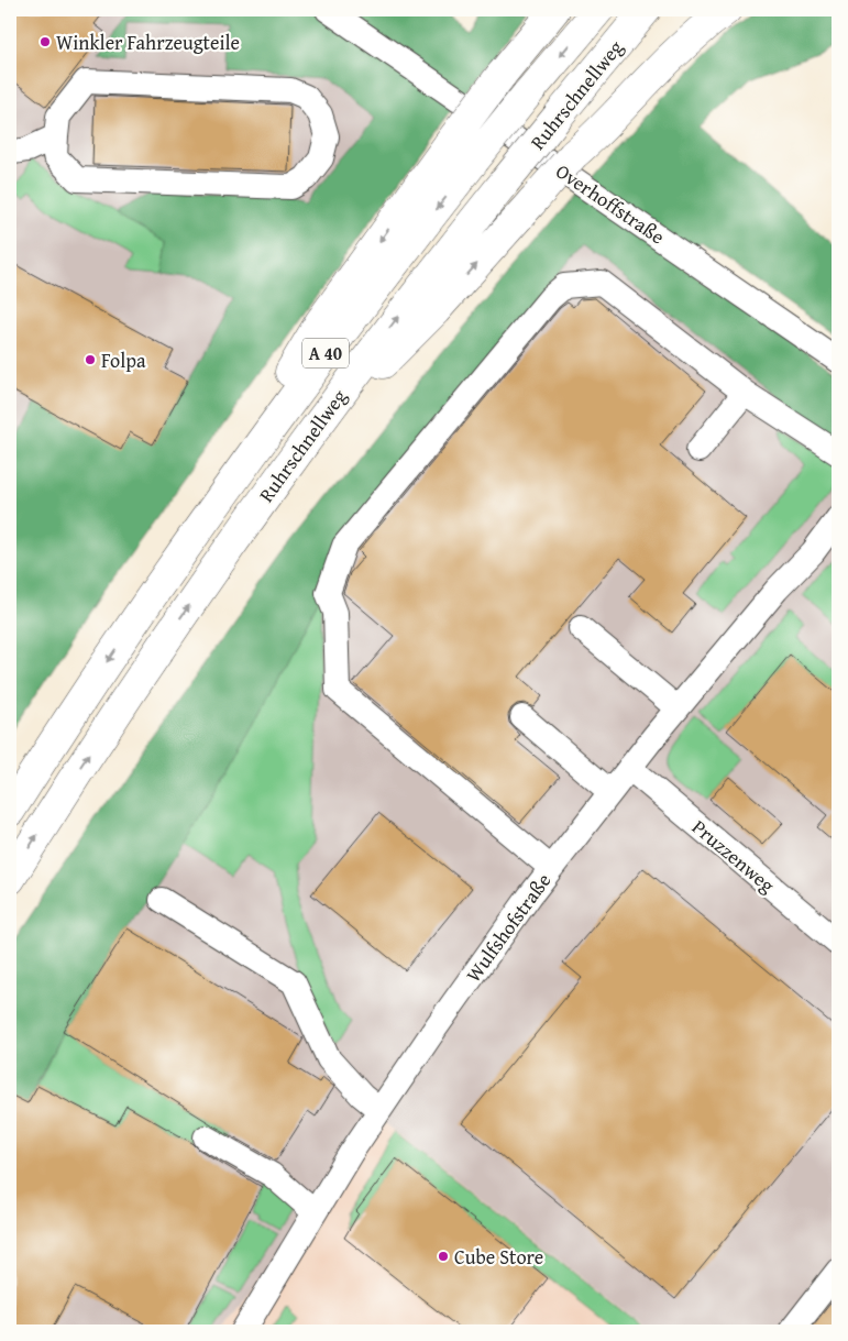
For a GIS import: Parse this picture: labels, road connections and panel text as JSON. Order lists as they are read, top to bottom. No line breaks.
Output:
{"streets":{"highway":["Ruhrschnellweg","A 40"],"street":["Overhoffstraße","Pruzzenweg","Wulfshofstraße"]},"crossings":[["Pruzzenweg","Wulfshofstraße"]],"places":["Winkler Fahrzeugteile","Folpa","Cube Store"]}
